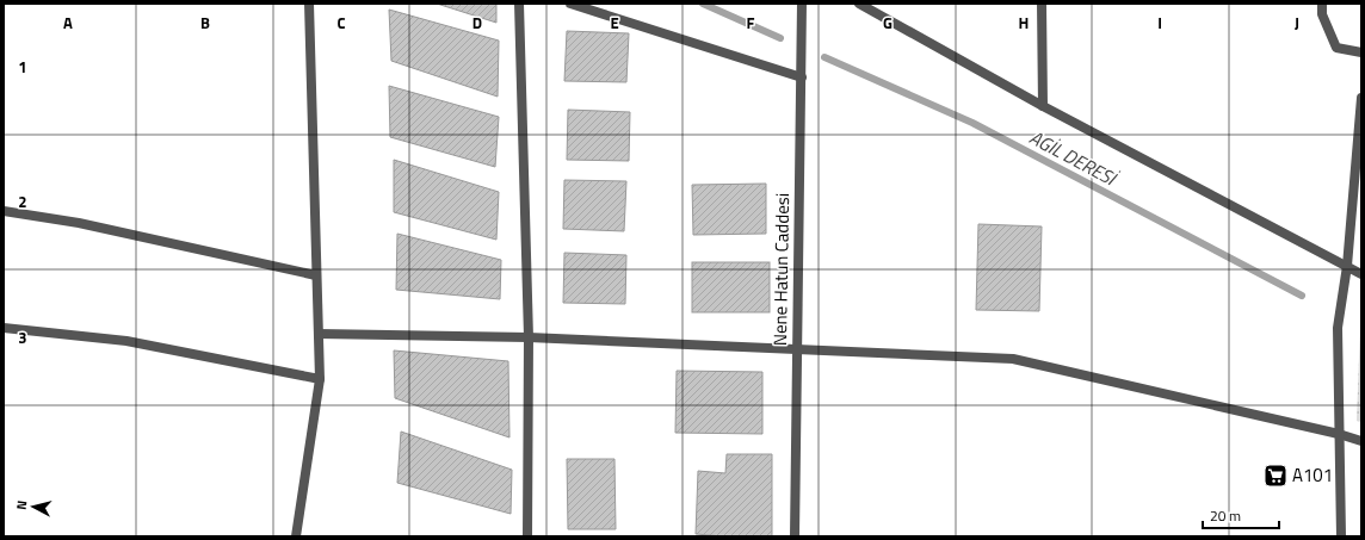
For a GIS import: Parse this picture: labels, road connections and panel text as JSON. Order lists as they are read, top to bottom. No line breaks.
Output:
{"streets":{"street":["Nene Hatun Caddesi"]},"water":["AGİL DERESİ"],"places":{"supermarket":["A101"]},"scale_bar":"20 m","north":"left","grid":{"columns":["A","B","C","D","E","F","G","H","I","J"],"rows":["1","2","3"]}}
